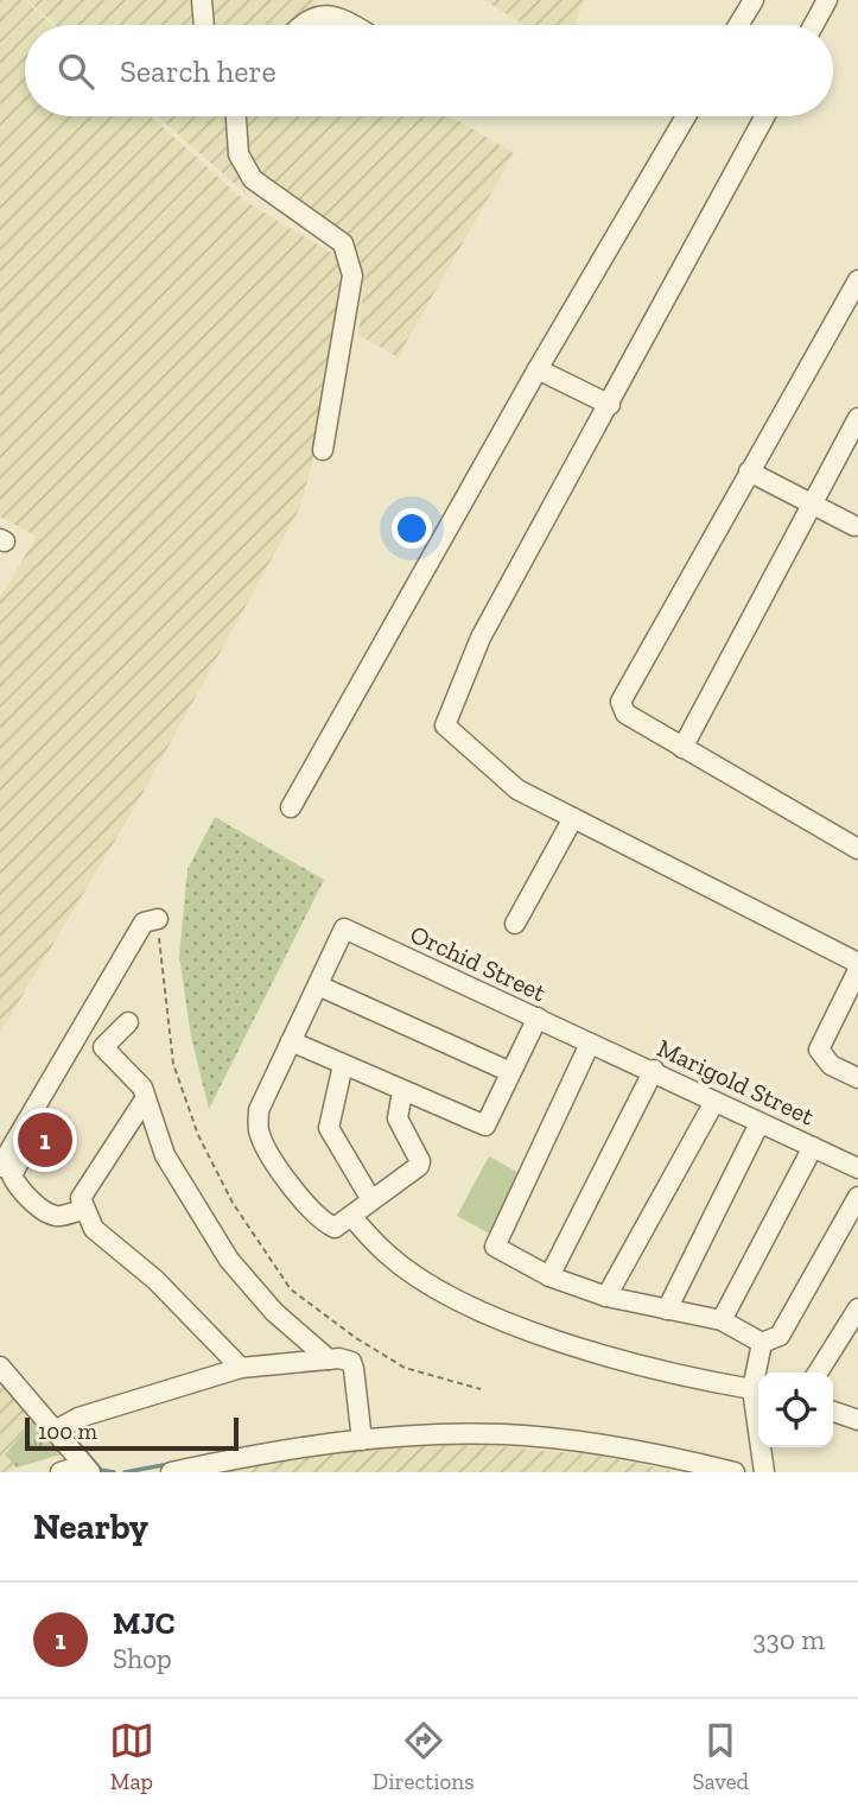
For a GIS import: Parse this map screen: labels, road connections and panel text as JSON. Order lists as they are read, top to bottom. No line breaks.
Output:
{"streets":{"street":["Orchid Street","Marigold Street"]},"crossings":[["Orchid Street","Marigold Street"]],"scale_bar":"100 m","page":{"search":"Search here","pins":"1","scale":"100 m","heading":"Nearby","list":[{"mark":"1","name":"MJC","note":"Shop","value":"330 m"}],"nav":["Map","Directions","Saved"]}}
